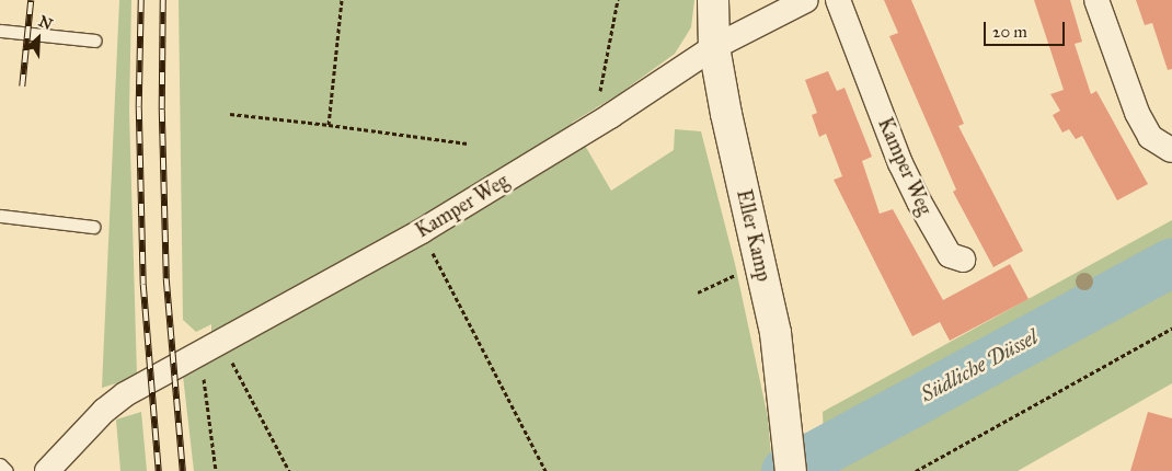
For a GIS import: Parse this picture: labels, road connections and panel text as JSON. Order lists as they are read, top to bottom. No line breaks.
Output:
{"streets":{"street":["Kamper Weg","Eller Kamp"]},"crossings":[["Kamper Weg","Eller Kamp"]],"water":["Südliche Düssel"],"scale_bar":"20 m","north":"top right"}
